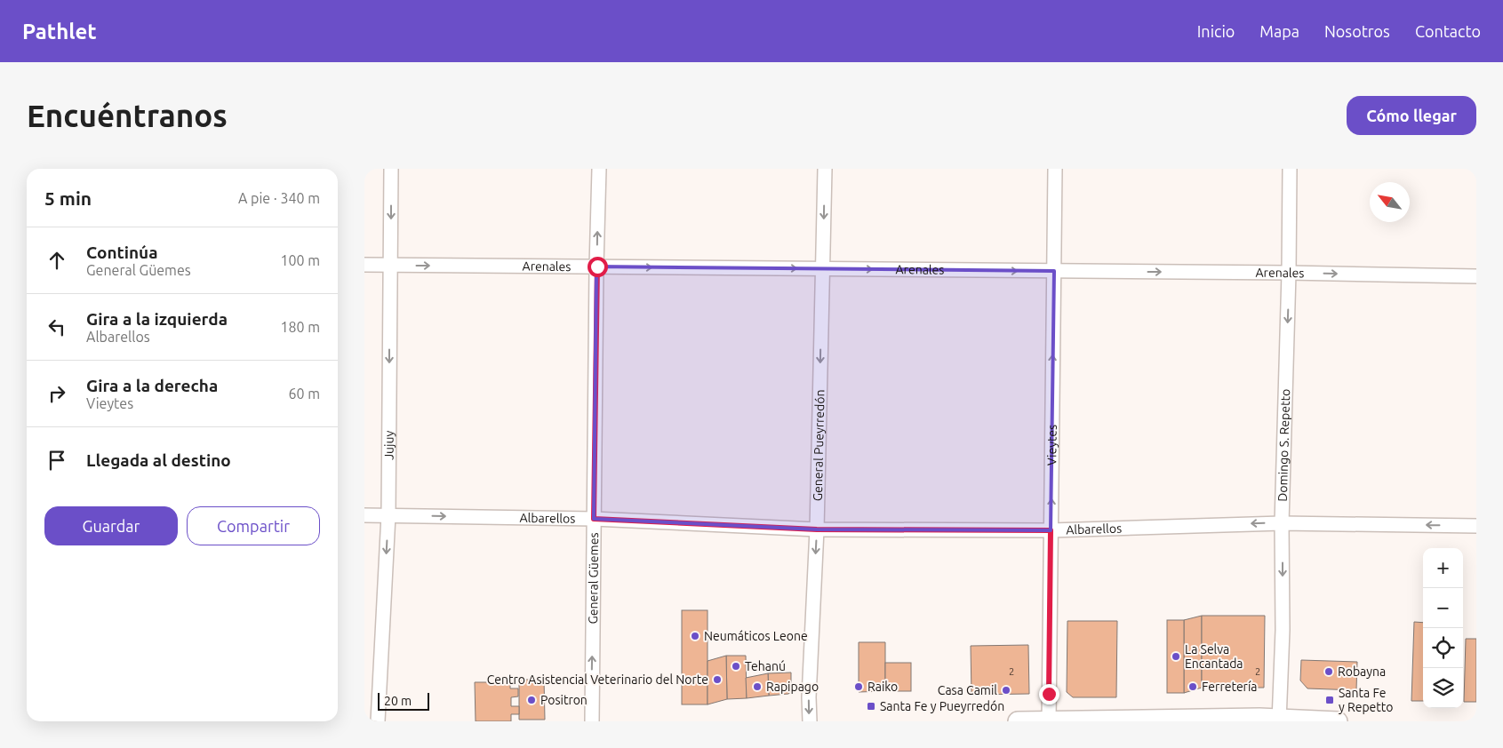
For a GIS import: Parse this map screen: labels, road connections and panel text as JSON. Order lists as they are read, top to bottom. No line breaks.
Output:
{"streets":{"street":["Arenales","Jujuy","General Pueyrredón","Vieytes","Domingo S. Repetto","Albarellos","General Güemes"]},"crossings":[["Arenales","Jujuy"],["Arenales","General Pueyrredón"],["Arenales","Vieytes"],["Arenales","Domingo S. Repetto"],["Arenales","General Güemes"],["Jujuy","Albarellos"],["General Pueyrredón","Albarellos"],["Vieytes","Albarellos"],["Domingo S. Repetto","Albarellos"],["Albarellos","General Güemes"]],"one_way":["Arenales","Jujuy","General Pueyrredón","Vieytes","Domingo S. Repetto","General Güemes"],"places":{"other":["Neumáticos Leone","La Selva Encantada","Tehanú","Robayna","Centro Asistencial Veterinario del Norte","Rapipago","Raiko","Ferretería","Casa Camil","Positron"],"transit":["Santa Fe y Repetto","Santa Fe y Pueyrredón"]},"house_numbers":["2","2"],"scale_bar":"20 m","north":"top left","page":{"header":"Pathlet","nav":["Inicio","Mapa","Nosotros","Contacto"],"buttons":["Cómo llegar",["Guardar","Compartir"]],"title":"Encuéntranos","heading":["5 min","A pie · 340 m"],"list":[["Continúa","General Güemes","100 m"],["Gira a la izquierda","Albarellos","180 m"],["Gira a la derecha","Vieytes","60 m"],"Llegada al destino"],"map_buttons":["+","−"],"scale":"20 m"}}
